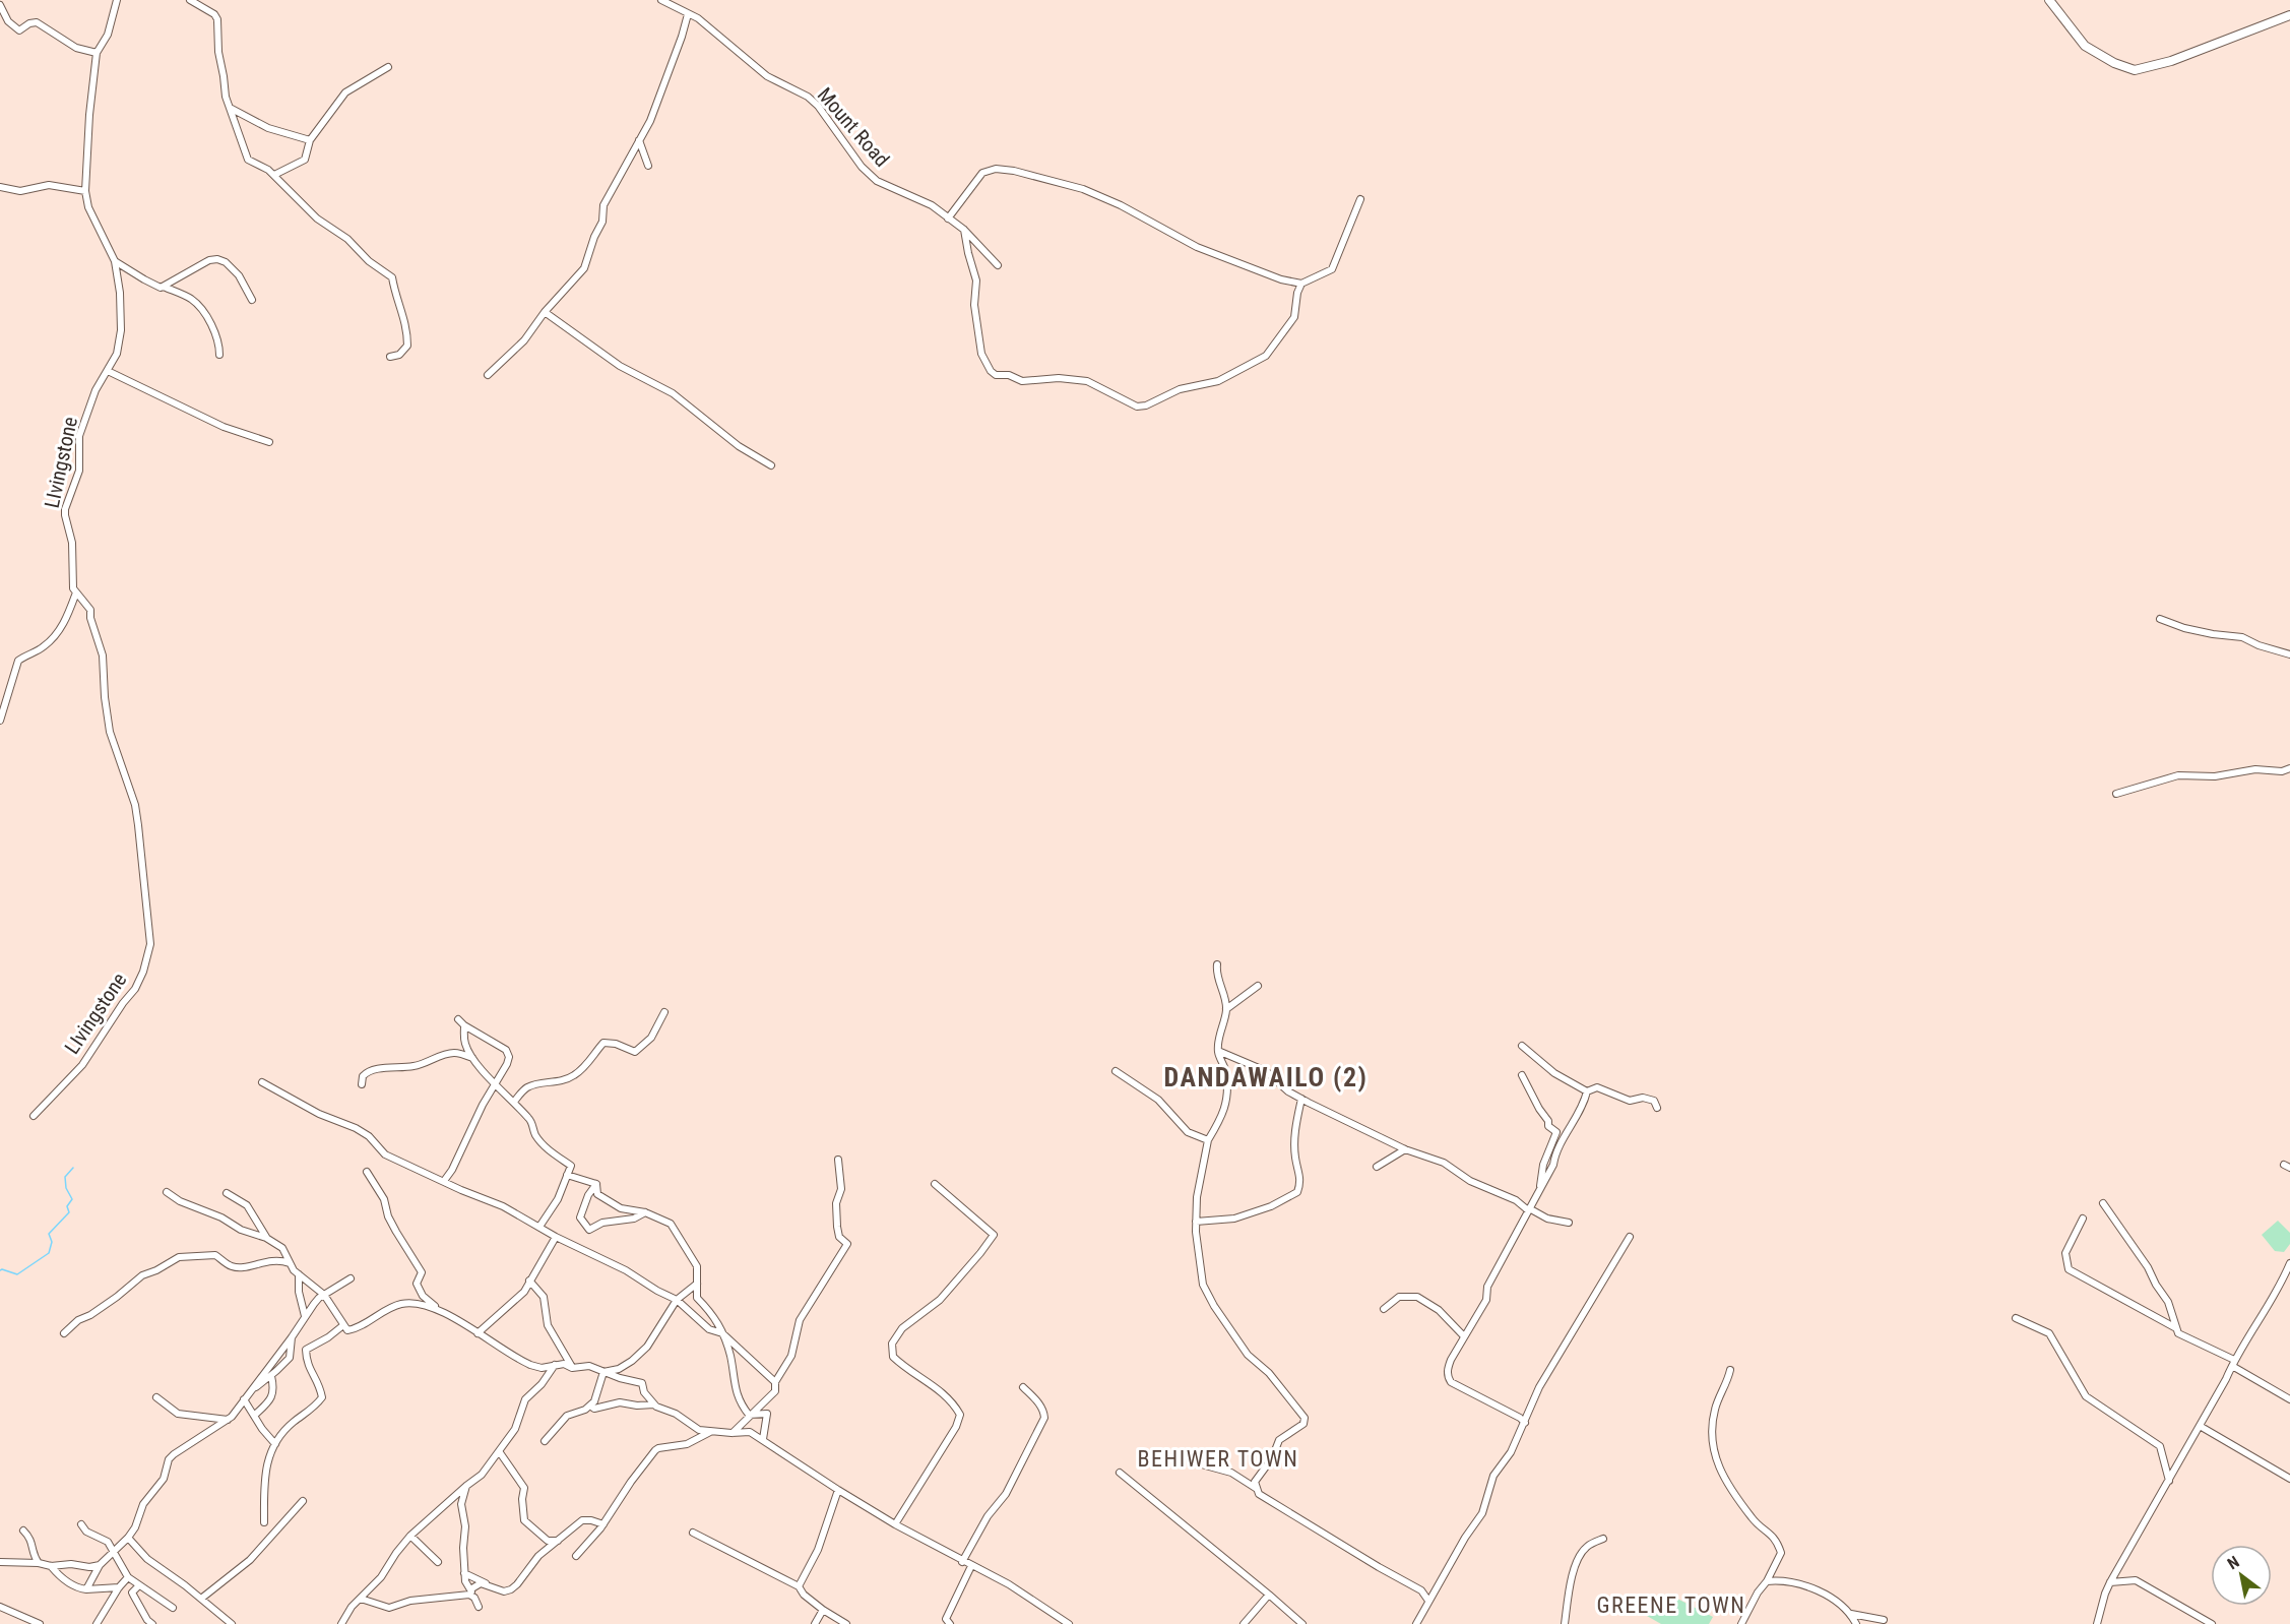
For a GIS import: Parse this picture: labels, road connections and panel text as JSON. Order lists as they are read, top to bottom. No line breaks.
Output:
{"streets":{"street":["Mount Road","LIvingstone"]},"districts":["DANDAWAILO (2)","BEHIWER TOWN","GREENE TOWN"],"north":"top left"}
